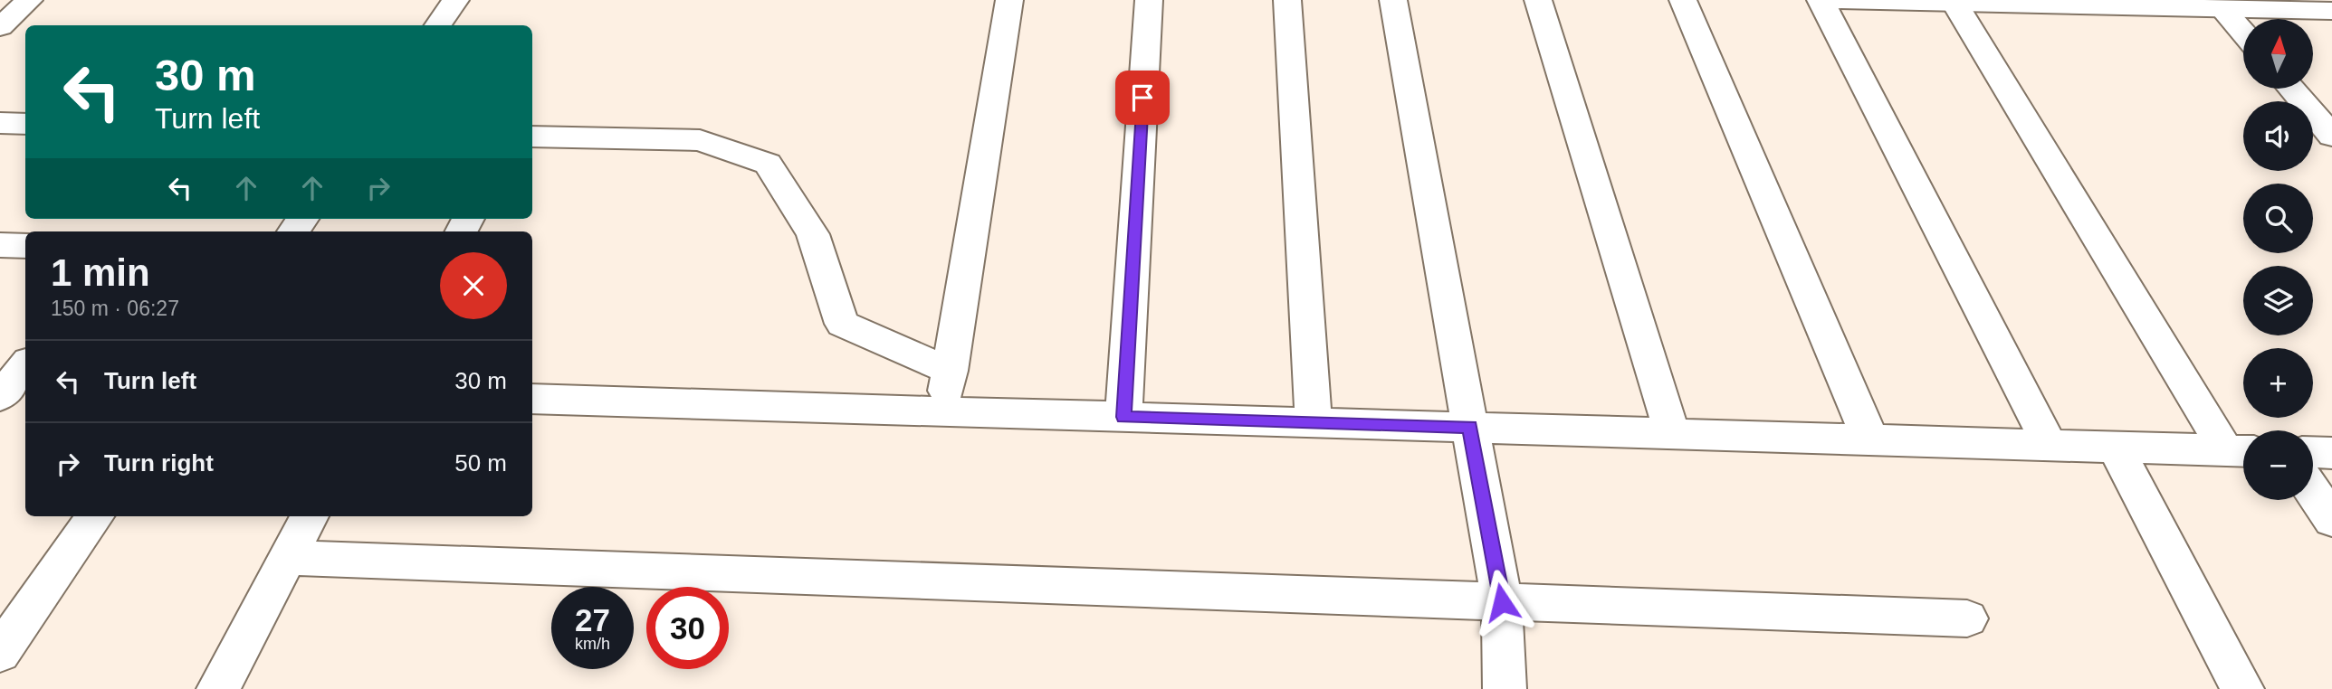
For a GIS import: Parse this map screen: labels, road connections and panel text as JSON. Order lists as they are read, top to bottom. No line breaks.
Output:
{"north":"top","page":{"map_buttons":["+","−"],"turn":["30 m","Turn left"],"heading":["1 min","150 m · 06:27"],"list":[{"name":"Turn left","value":"30 m"},{"name":"Turn right","value":"50 m"}],"speed":"27 km/h","limit":"30"}}
